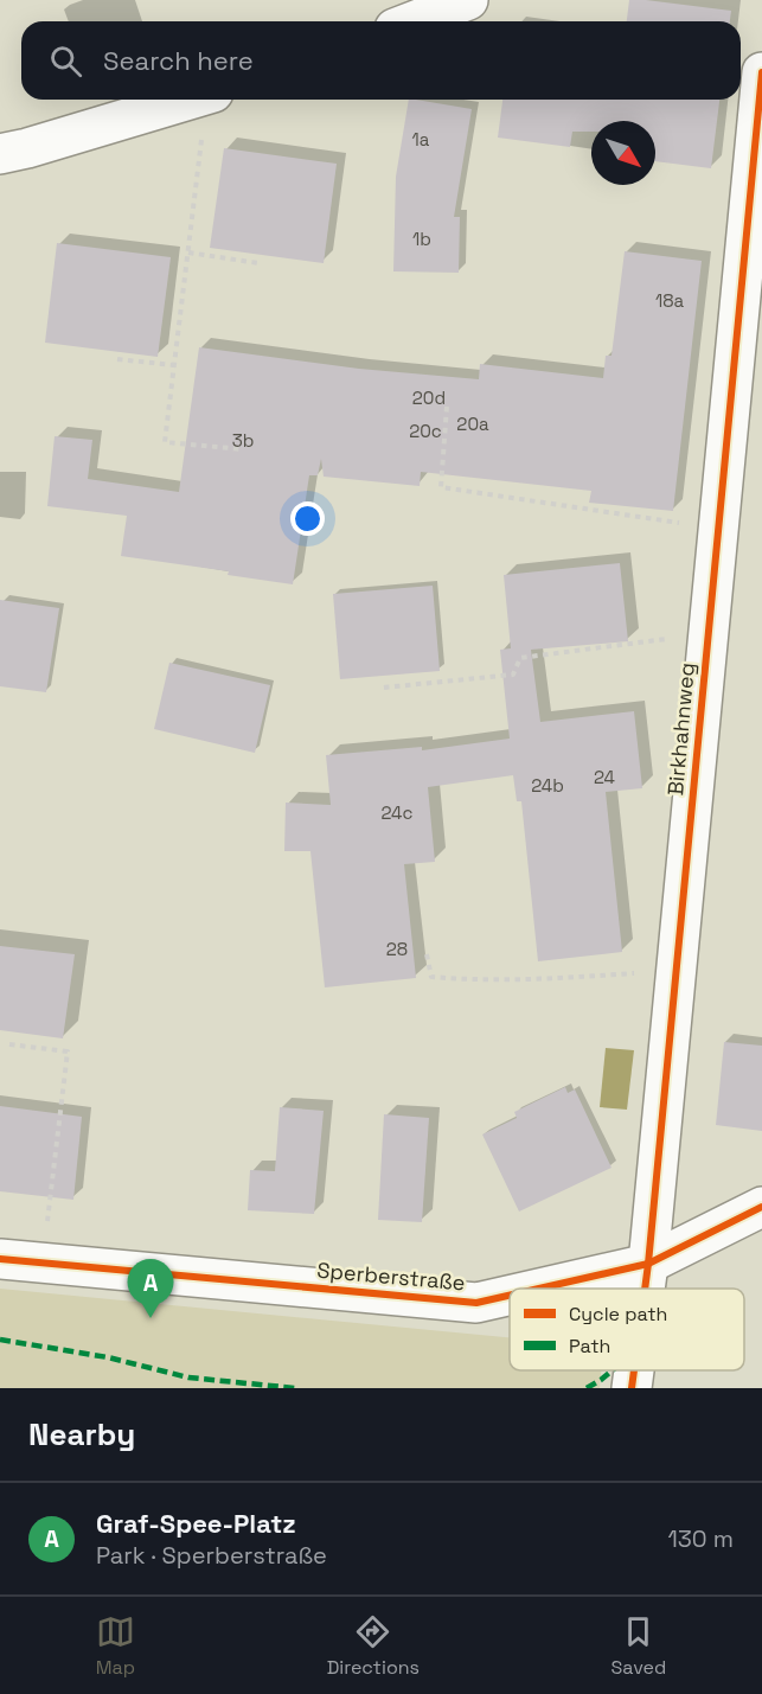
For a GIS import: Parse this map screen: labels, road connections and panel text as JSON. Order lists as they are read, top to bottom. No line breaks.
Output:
{"streets":{"street":["Birkhahnweg","Sperberstraße"]},"crossings":[["Birkhahnweg","Sperberstraße"]],"house_numbers":["1a","1b","18a","20d","20a","20c","3b","24","24b","24c","28"],"legend":["Cycle path","Path"],"north":"bottom right","page":{"search":"Search here","pins":"A","heading":"Nearby","list":[{"mark":"A","name":"Graf-Spee-Platz","note":"Park · Sperberstraße","value":"130 m"}],"nav":["Map","Directions","Saved"]}}
